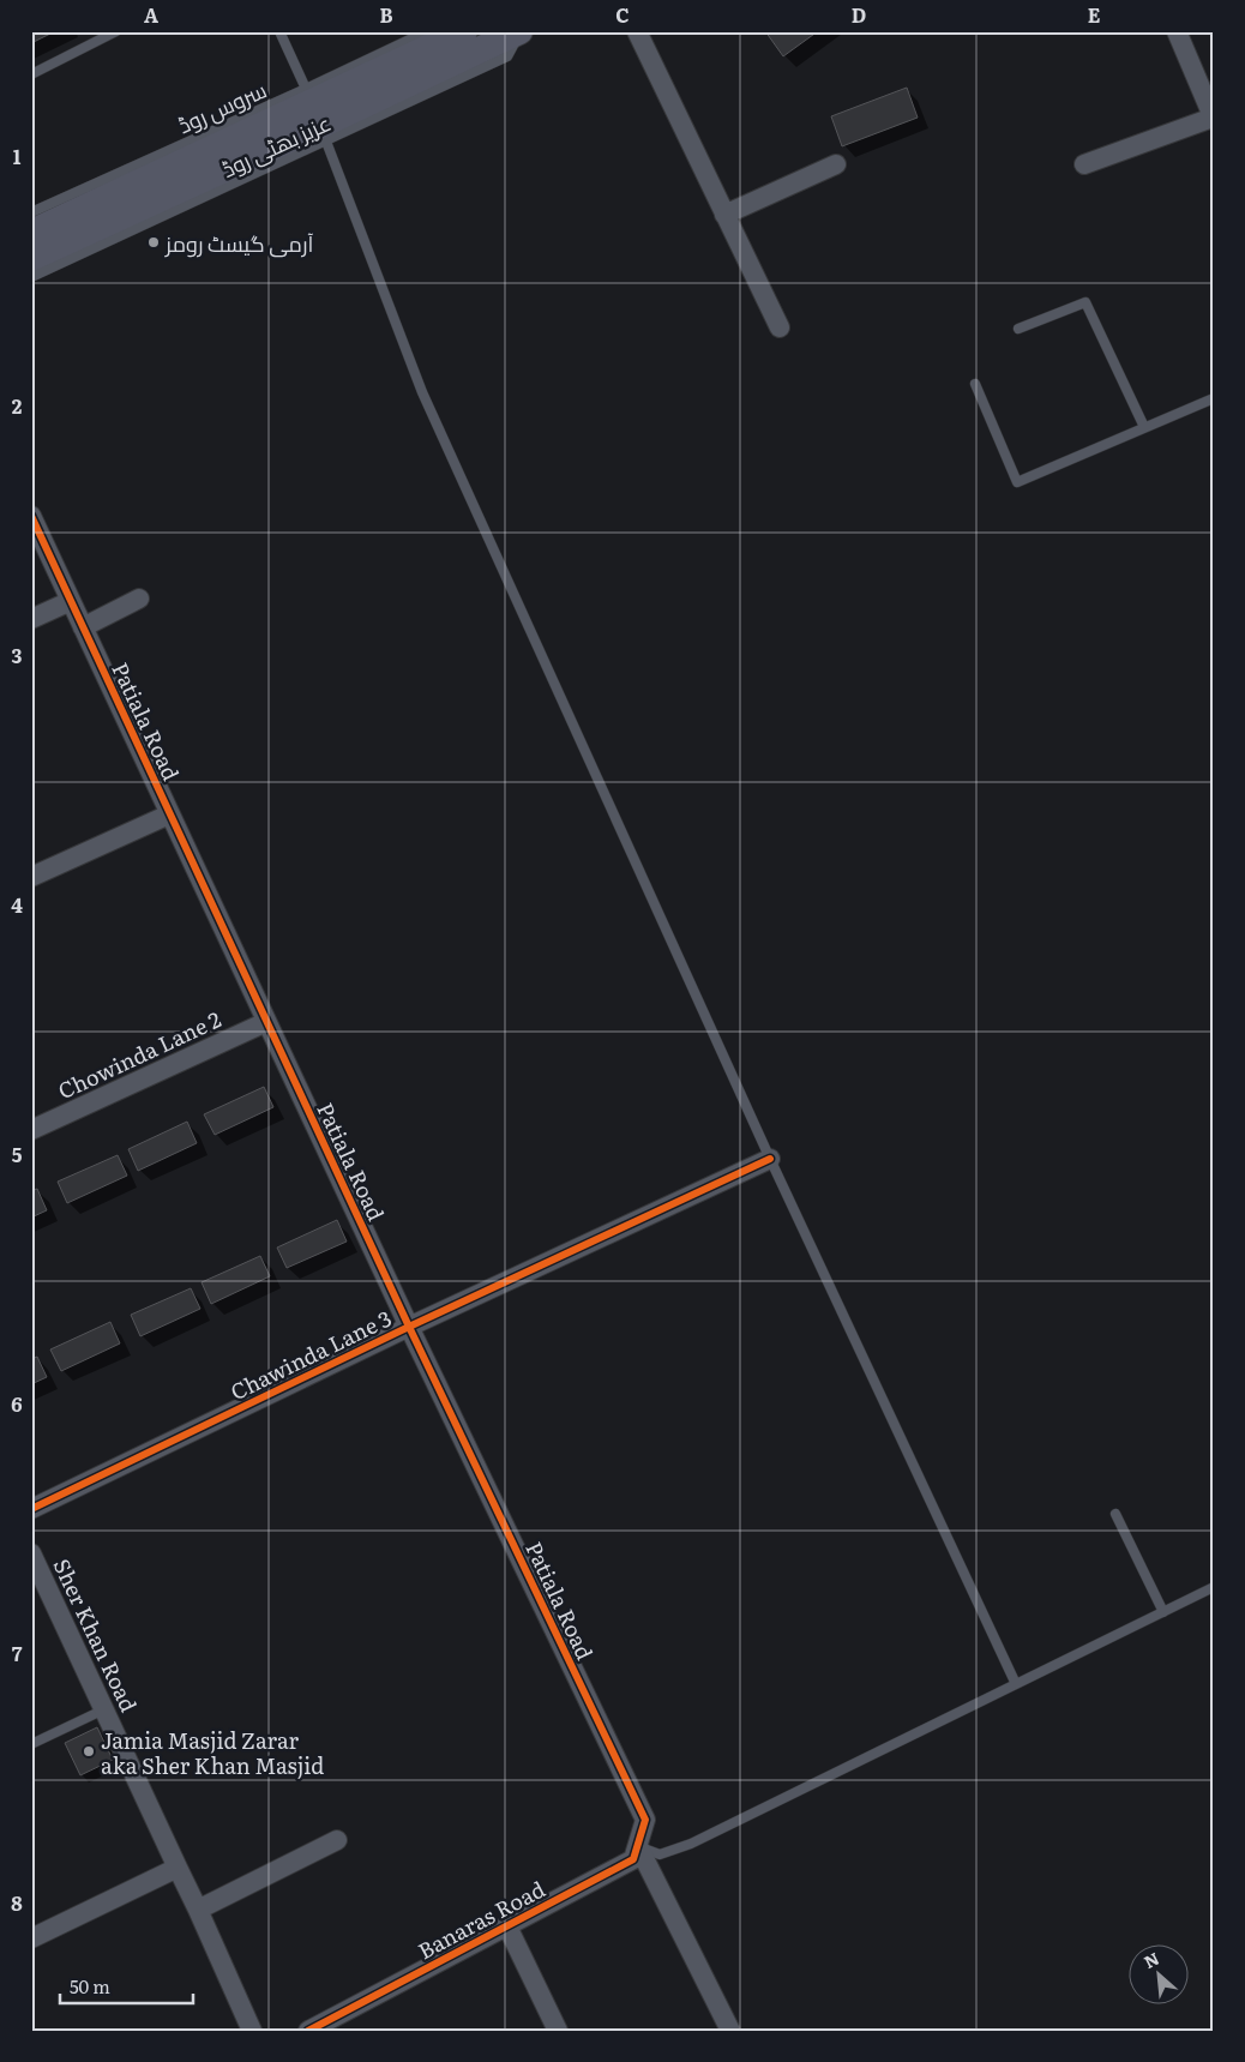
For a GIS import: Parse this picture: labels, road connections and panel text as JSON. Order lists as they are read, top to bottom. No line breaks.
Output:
{"streets":{"main road":["عزیز بھٹی روڈ"],"street":["Patiala Road","Chowinda Lane 2","Chawinda Lane 3","Sher Khan Road","Banaras Road"],"lane":["سروس روڈ"]},"crossings":[["Patiala Road","Chowinda Lane 2"],["Patiala Road","Chawinda Lane 3"],["Patiala Road","Banaras Road"]],"places":["آرمی گیسٹ رومز","Jamia Masjid Zarar aka Sher Khan Masjid"],"scale_bar":"50 m","north":"top left","grid":{"columns":["A","B","C","D","E"],"rows":["1","2","3","4","5","6","7","8"]}}
